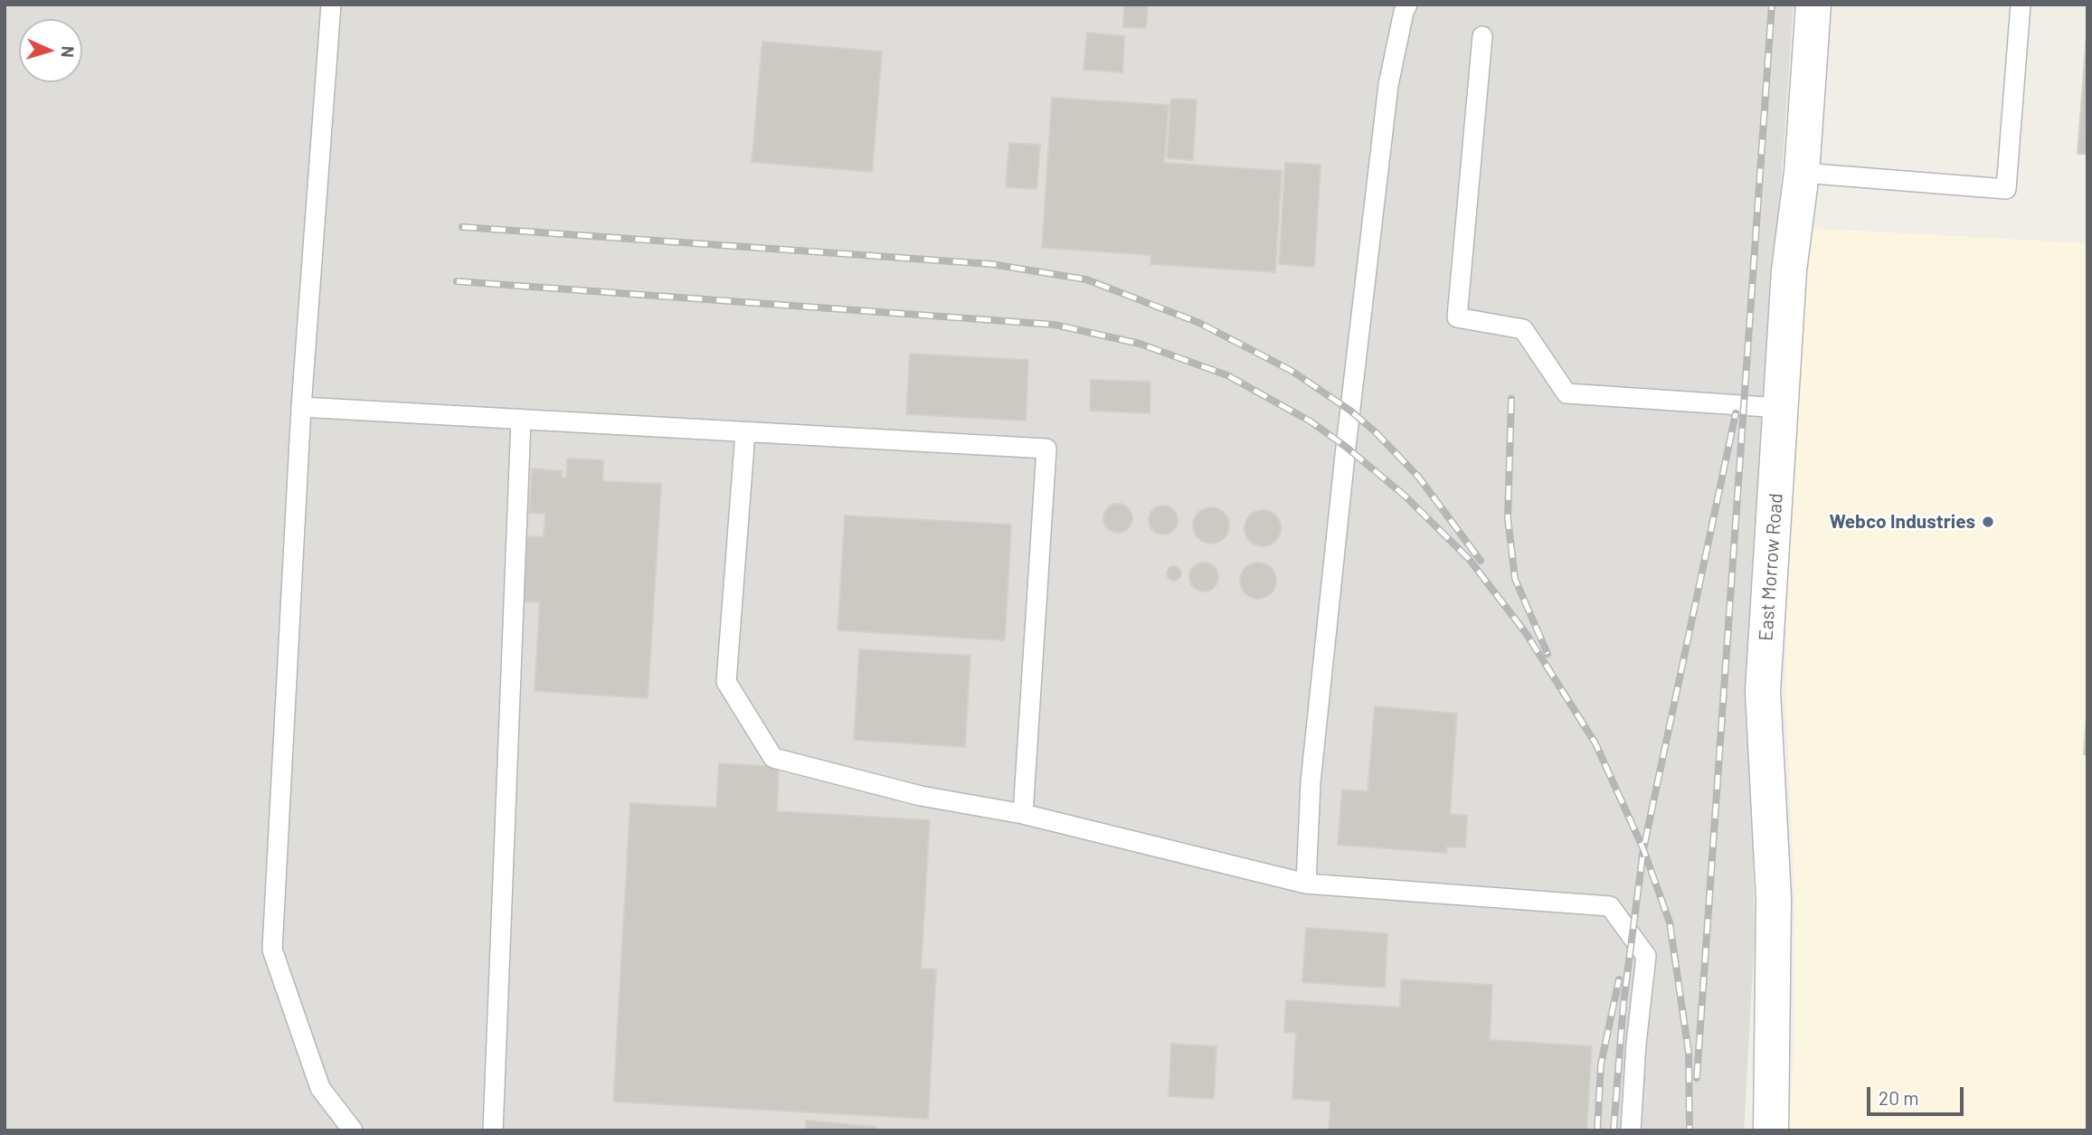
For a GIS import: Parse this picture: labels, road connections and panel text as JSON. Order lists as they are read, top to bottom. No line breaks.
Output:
{"streets":{"street":["East Morrow Road"]},"places":["Webco Industries"],"scale_bar":"20 m","north":"right"}
